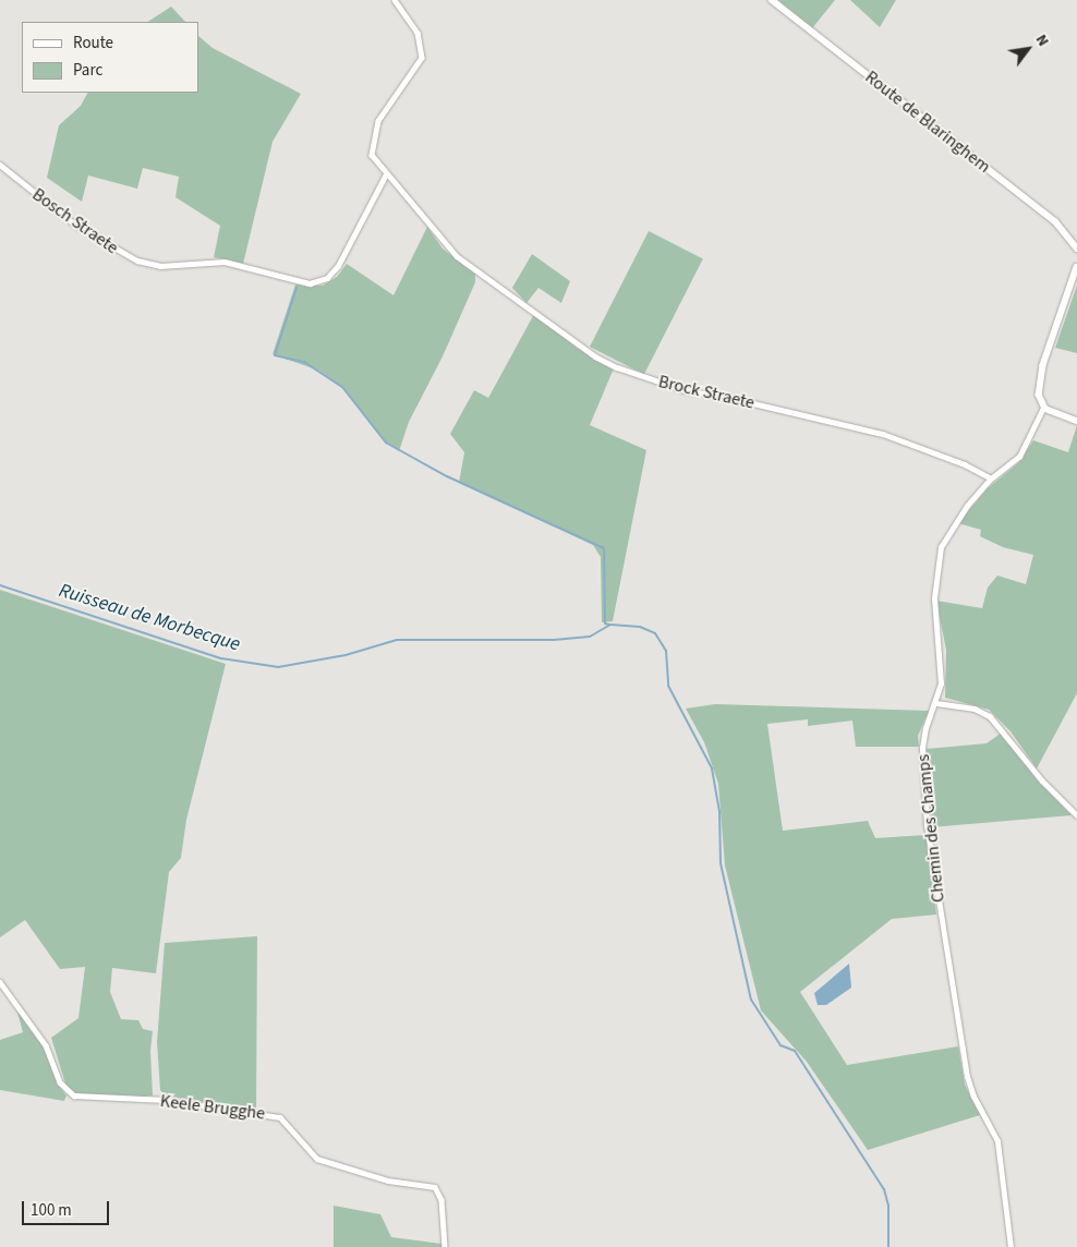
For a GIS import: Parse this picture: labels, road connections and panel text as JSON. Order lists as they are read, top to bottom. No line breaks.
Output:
{"streets":{"street":["Route de Blaringhem","Bosch Straete","Brock Straete","Chemin des Champs","Keele Brugghe"]},"crossings":[["Bosch Straete","Brock Straete"],["Brock Straete","Chemin des Champs"]],"water":["Ruisseau de Morbecque"],"legend":["Route","Parc"],"scale_bar":"100 m","north":"top right"}
